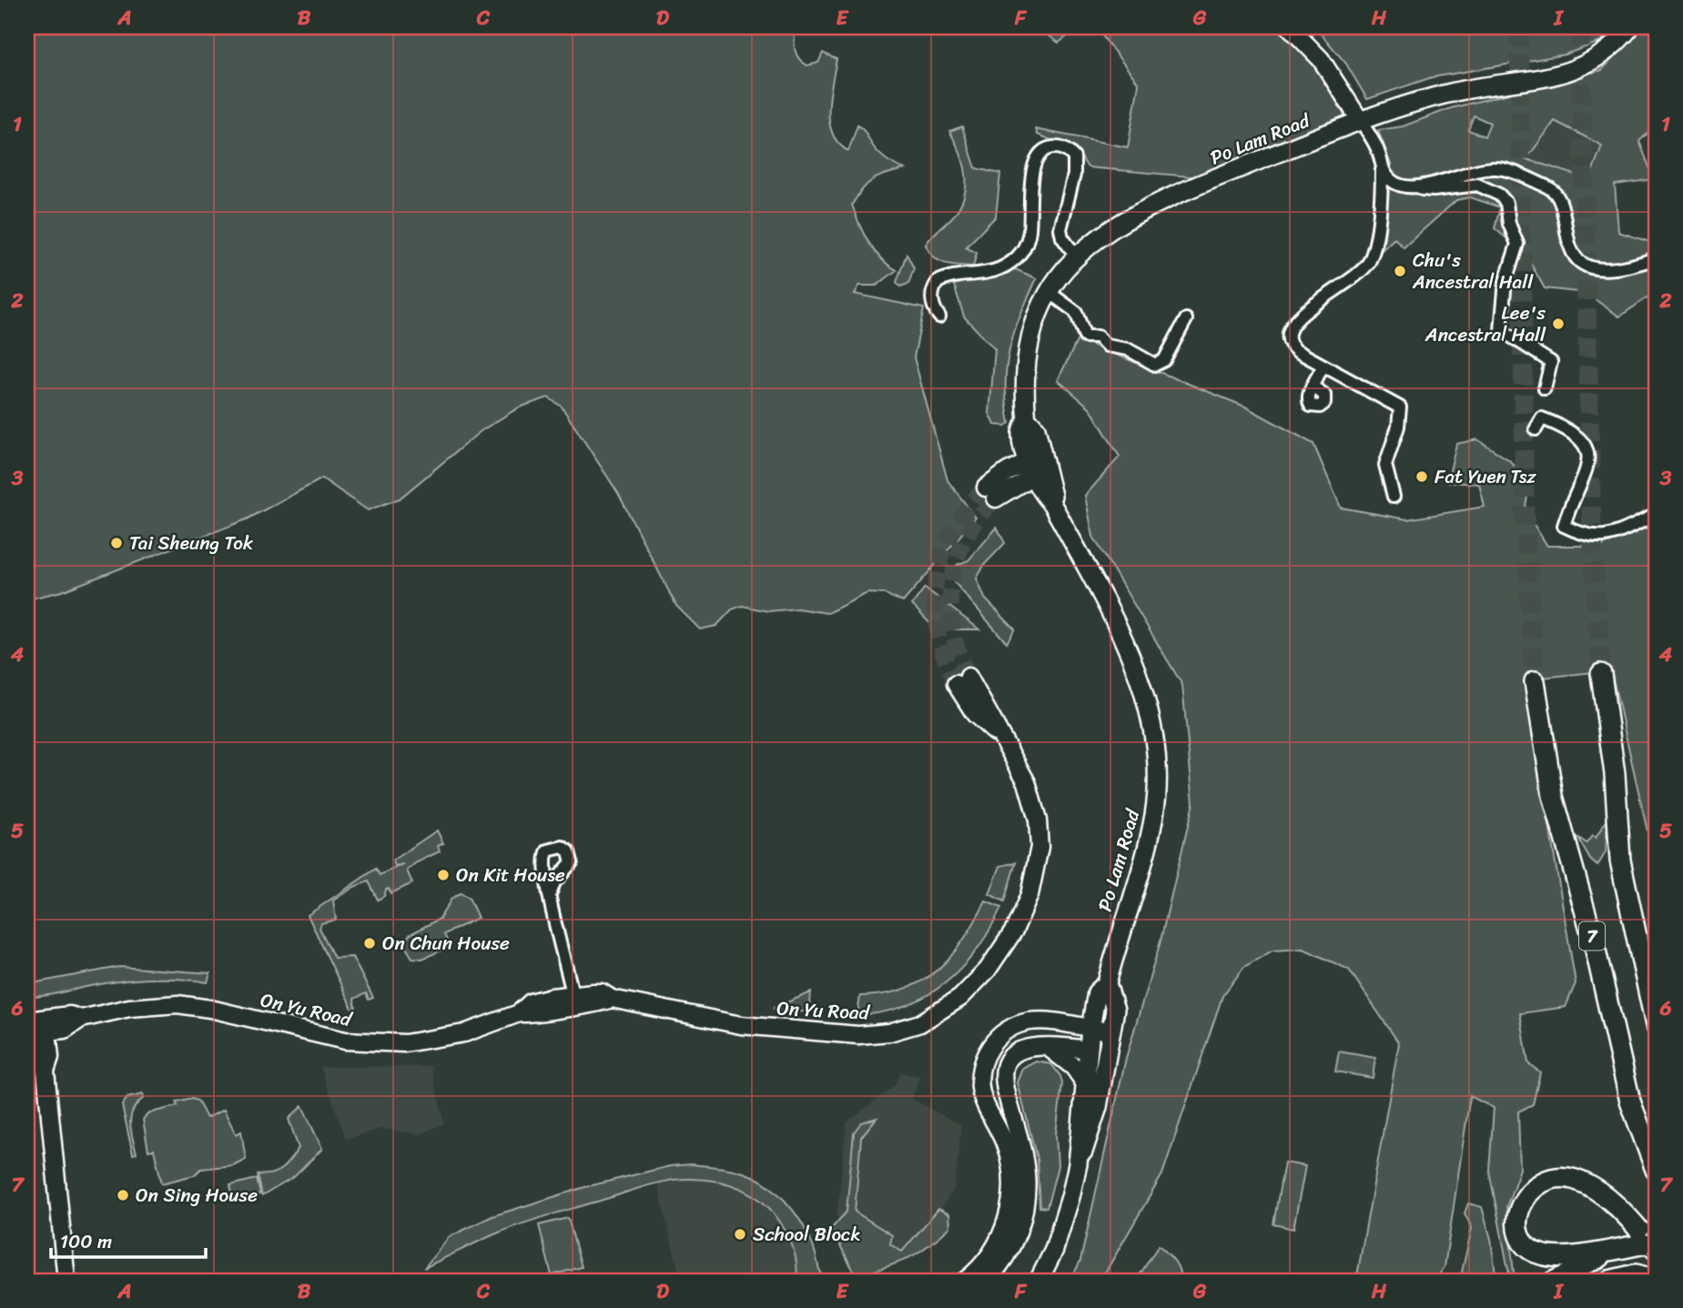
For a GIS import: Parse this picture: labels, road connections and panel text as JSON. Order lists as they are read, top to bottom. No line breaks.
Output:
{"streets":{"highway":["7"],"main road":["Po Lam Road"],"street":["On Yu Road"]},"places":["Chu's Ancestral Hall","Lee's Ancestral Hall","Fat Yuen Tsz","Tai Sheung Tok","On Kit House","On Chun House","On Sing House","School Block"],"scale_bar":"100 m","grid":{"columns":["A","B","C","D","E","F","G","H","I"],"rows":["1","2","3","4","5","6","7"]}}
